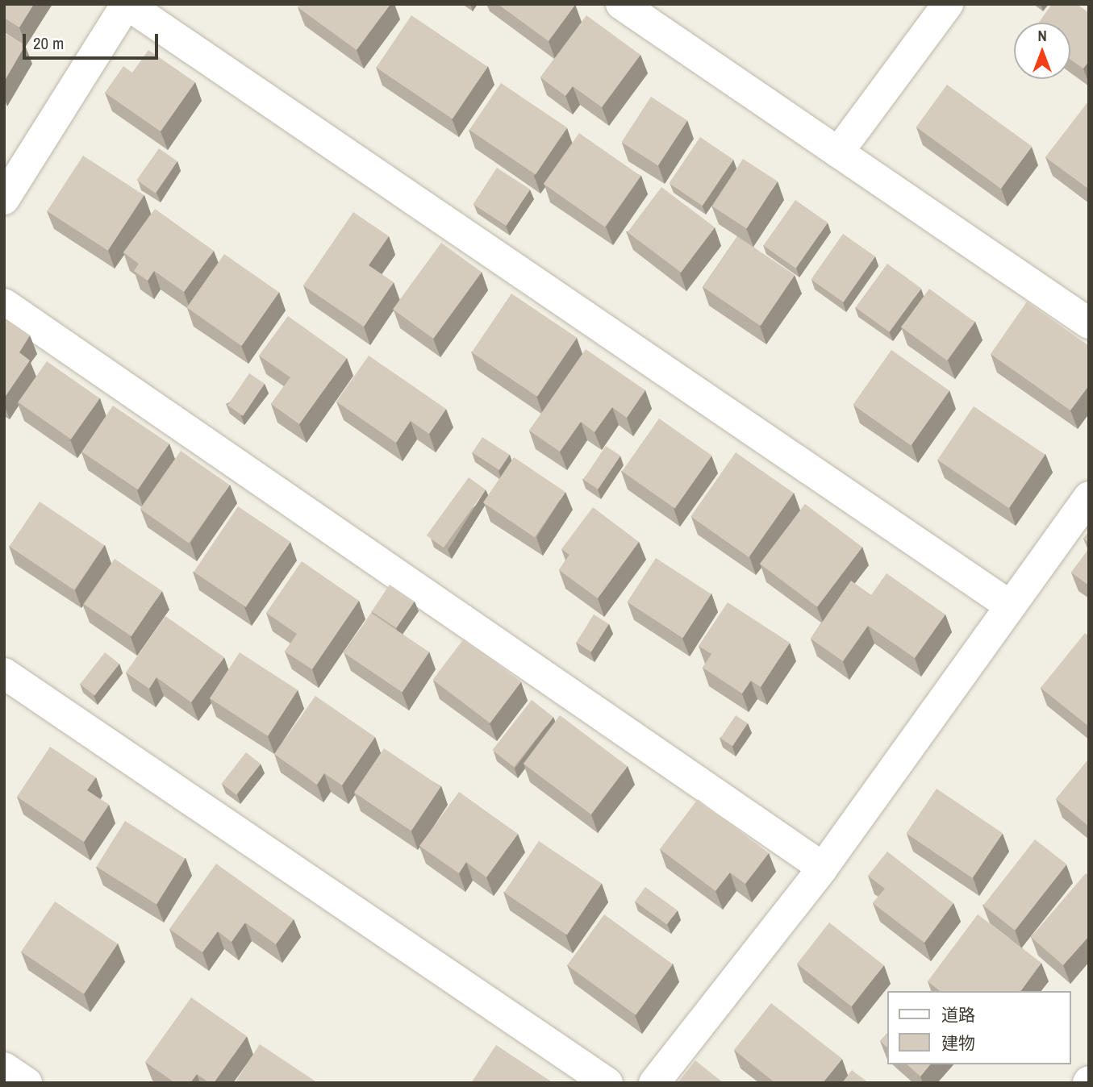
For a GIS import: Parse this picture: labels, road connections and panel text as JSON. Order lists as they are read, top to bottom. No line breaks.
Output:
{"legend":["道路","建物"],"scale_bar":"20 m","north":"top"}
